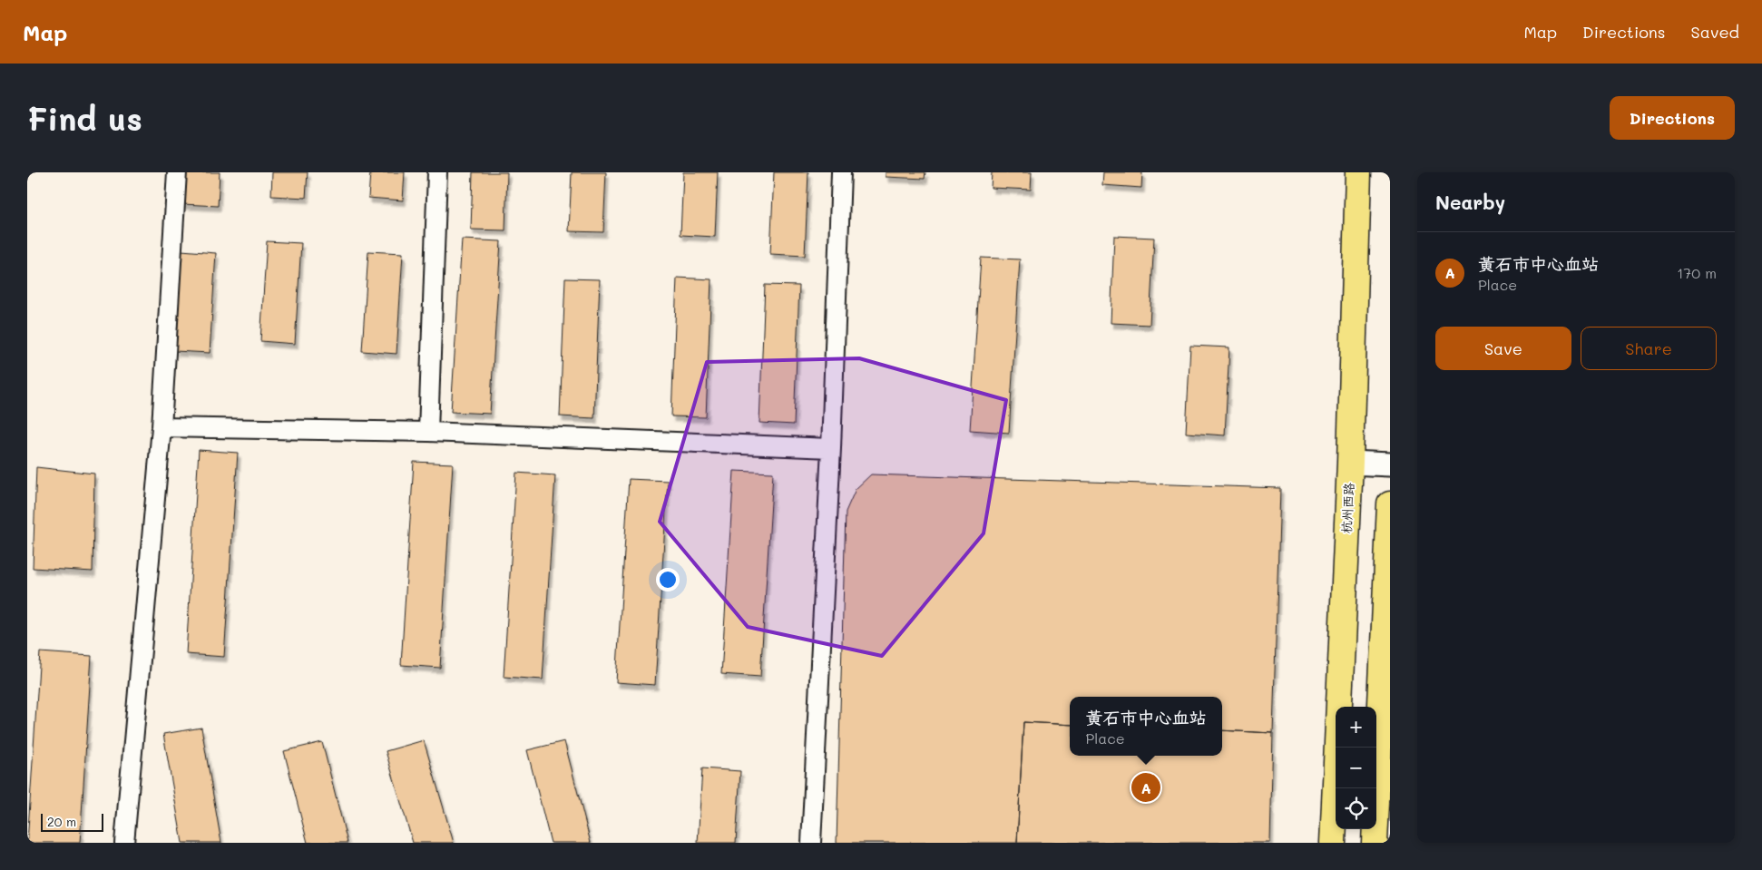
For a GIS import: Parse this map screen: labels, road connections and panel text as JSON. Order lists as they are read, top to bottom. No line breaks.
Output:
{"streets":{"main road":["杭州西路"]},"scale_bar":"20 m","page":{"header":"Map","nav":["Map","Directions","Saved"],"buttons":["Directions",["Save","Share"]],"title":"Find us","heading":"Nearby","list":[{"mark":"A","name":"黄石市中心血站","note":"Place","value":"170 m"}],"popup":["黄石市中心血站","Place"],"map_buttons":["+","−"],"pins":"A","scale":"20 m"}}
